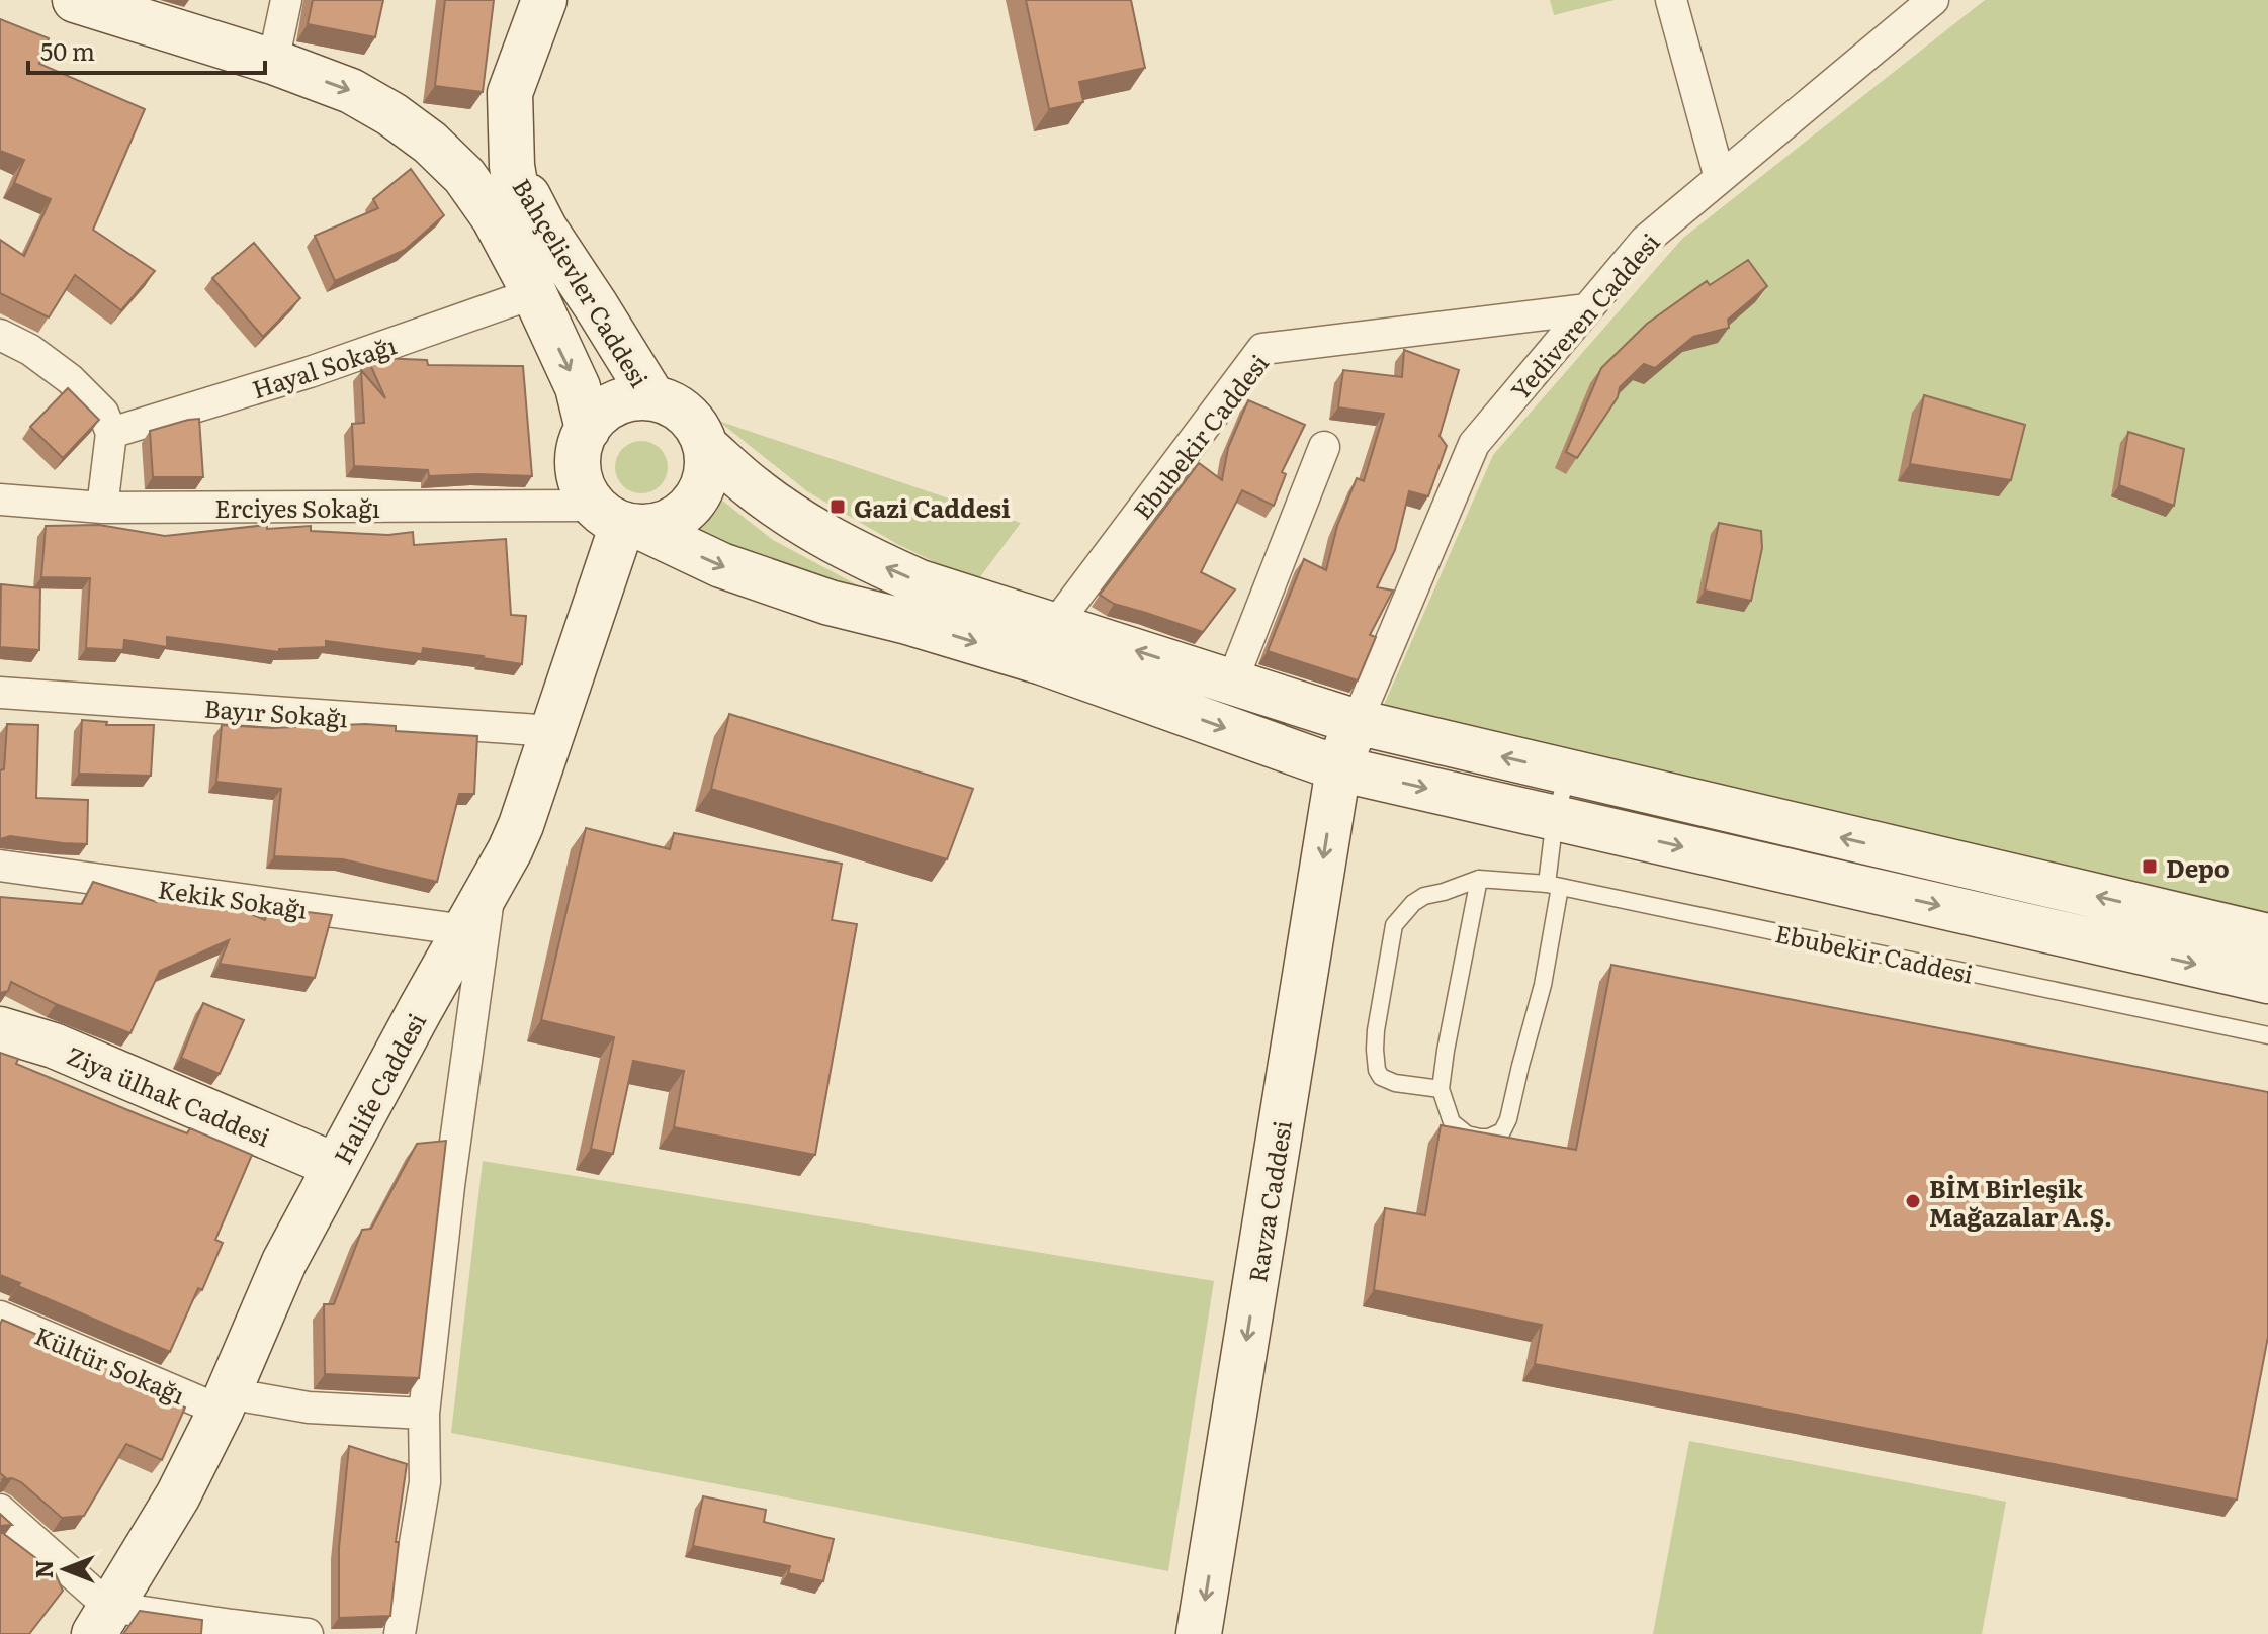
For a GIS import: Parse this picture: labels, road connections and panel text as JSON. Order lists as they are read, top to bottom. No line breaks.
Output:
{"streets":{"main road":["Bahçelievler Caddesi","Halife Caddesi","Ziya ülhak Caddesi","Ravza Caddesi"],"street":["Yediveren Caddesi","Hayal Sokağı","Ebubekir Caddesi","Erciyes Sokağı","Bayır Sokağı","Kekik Sokağı","Kültür Sokağı"]},"crossings":[["Bahçelievler Caddesi","Hayal Sokağı"],["Bahçelievler Caddesi","Erciyes Sokağı"],["Bahçelievler Caddesi","Halife Caddesi"],["Yediveren Caddesi","Ebubekir Caddesi"],["Erciyes Sokağı","Halife Caddesi"],["Bayır Sokağı","Halife Caddesi"],["Kekik Sokağı","Halife Caddesi"],["Halife Caddesi","Ziya ülhak Caddesi"],["Halife Caddesi","Kültür Sokağı"]],"one_way":["Ravza Caddesi"],"places":{"transit":["Gazi Caddesi","Depo"],"other":["BİM Birleşik Mağazalar A.Ş."]},"scale_bar":"50 m","north":"left"}
